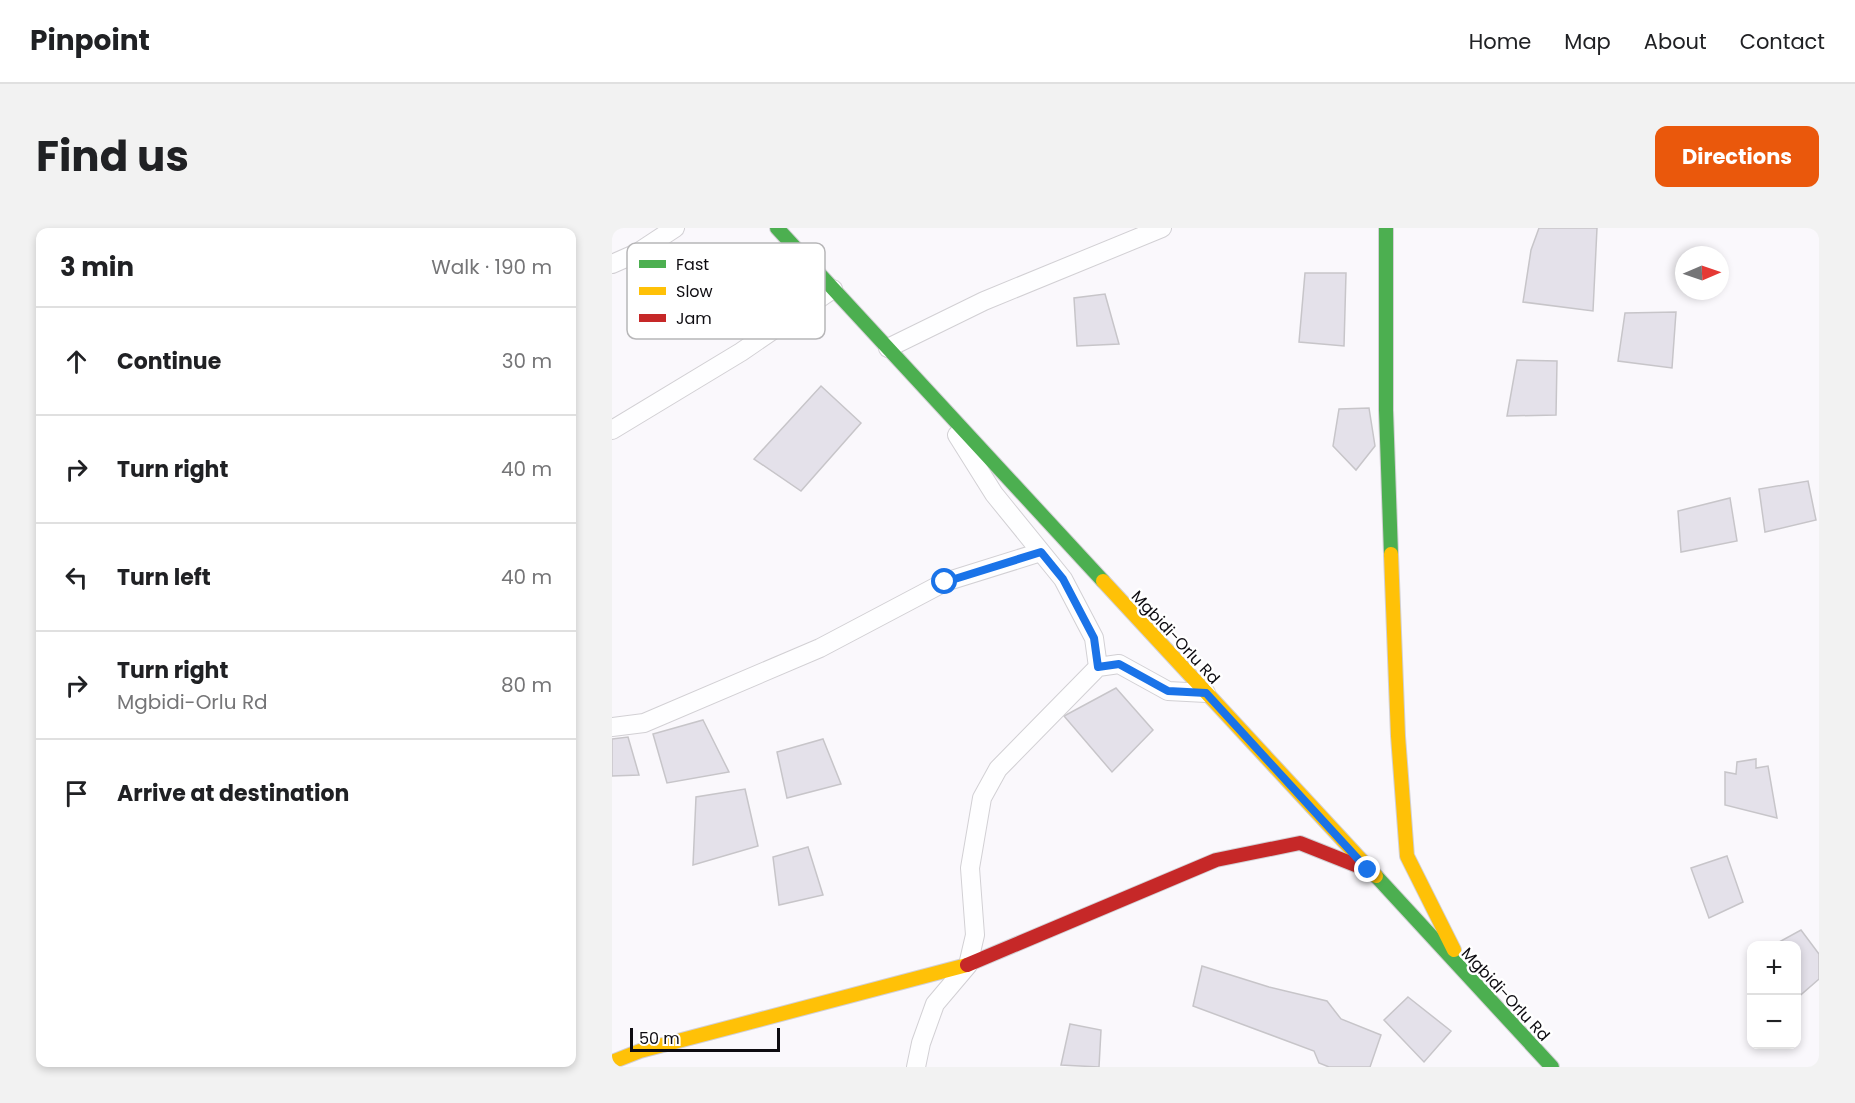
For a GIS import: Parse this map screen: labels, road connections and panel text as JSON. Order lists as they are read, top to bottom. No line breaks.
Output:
{"streets":{"street":["Mgbidi-Orlu Rd"]},"legend":["Fast","Slow","Jam"],"scale_bar":"50 m","north":"right","page":{"header":"Pinpoint","nav":["Home","Map","About","Contact"],"title":"Find us","buttons":"Directions","heading":["3 min","Walk · 190 m"],"list":[["Continue","30 m"],["Turn right","40 m"],["Turn left","40 m"],["Turn right","Mgbidi-Orlu Rd","80 m"],"Arrive at destination"],"map_buttons":["+","−"],"scale":"50 m"}}
